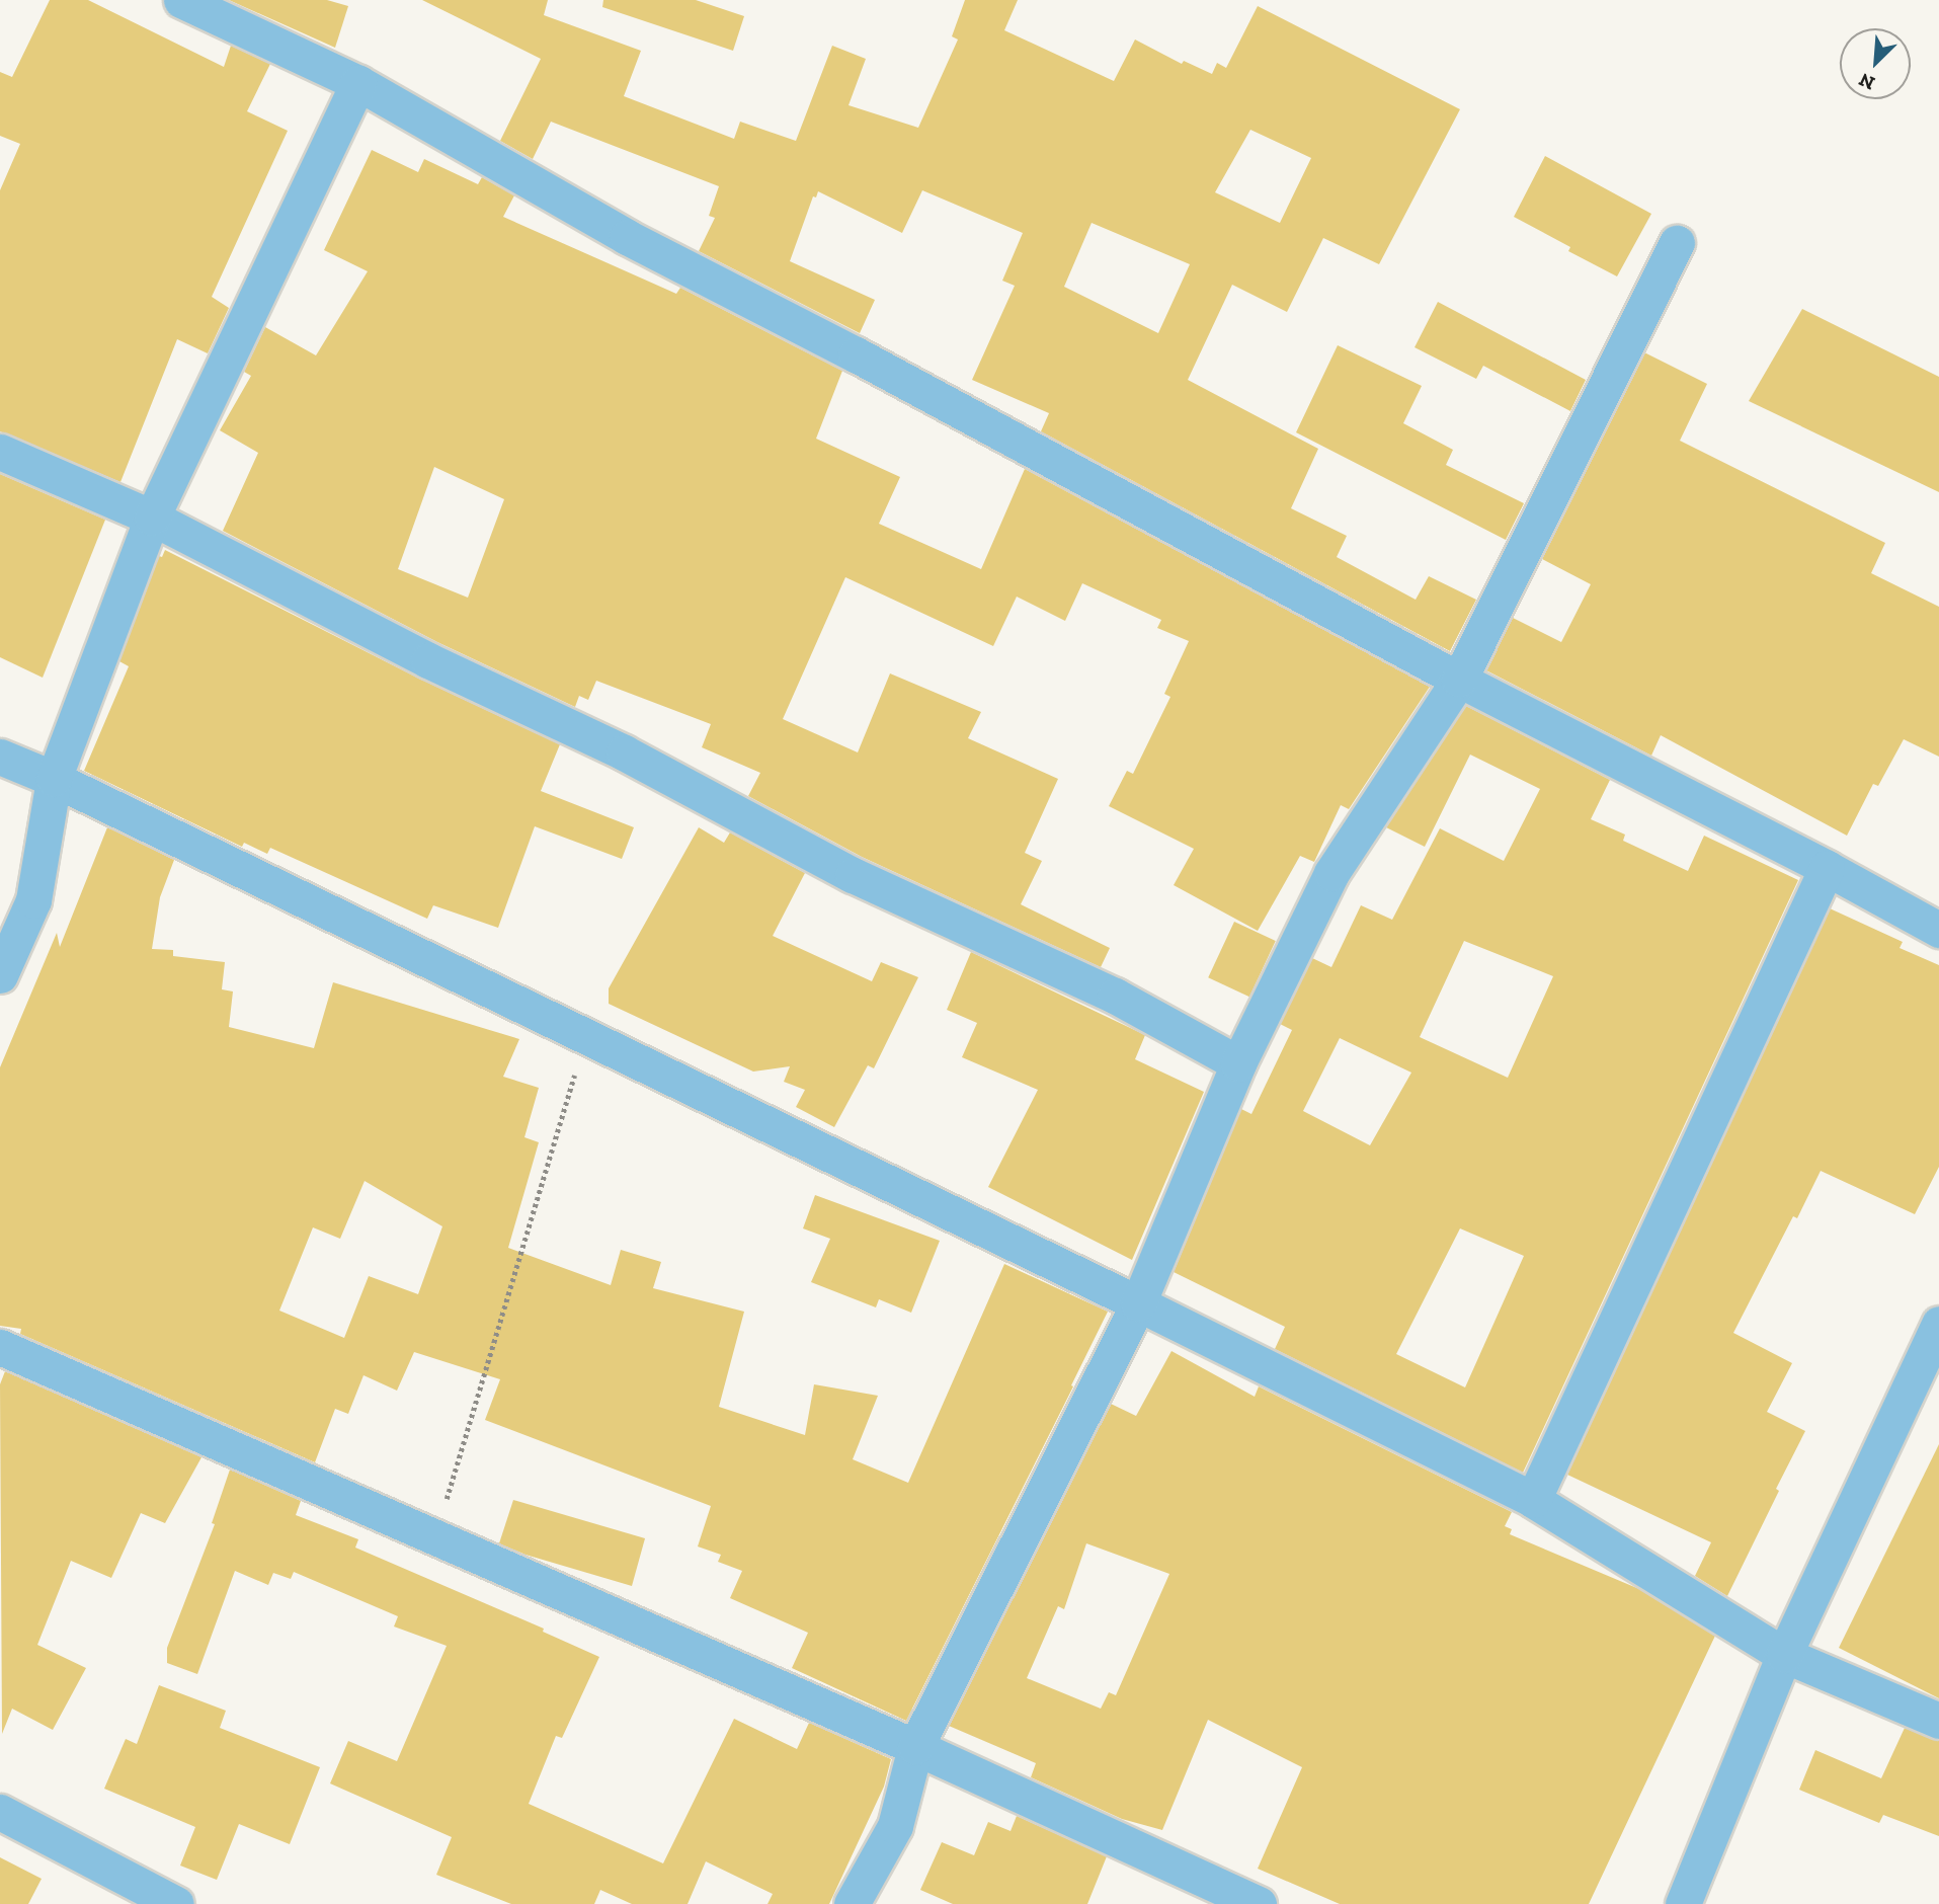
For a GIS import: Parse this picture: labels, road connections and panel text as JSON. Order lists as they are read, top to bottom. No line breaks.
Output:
{"north":"bottom left"}
